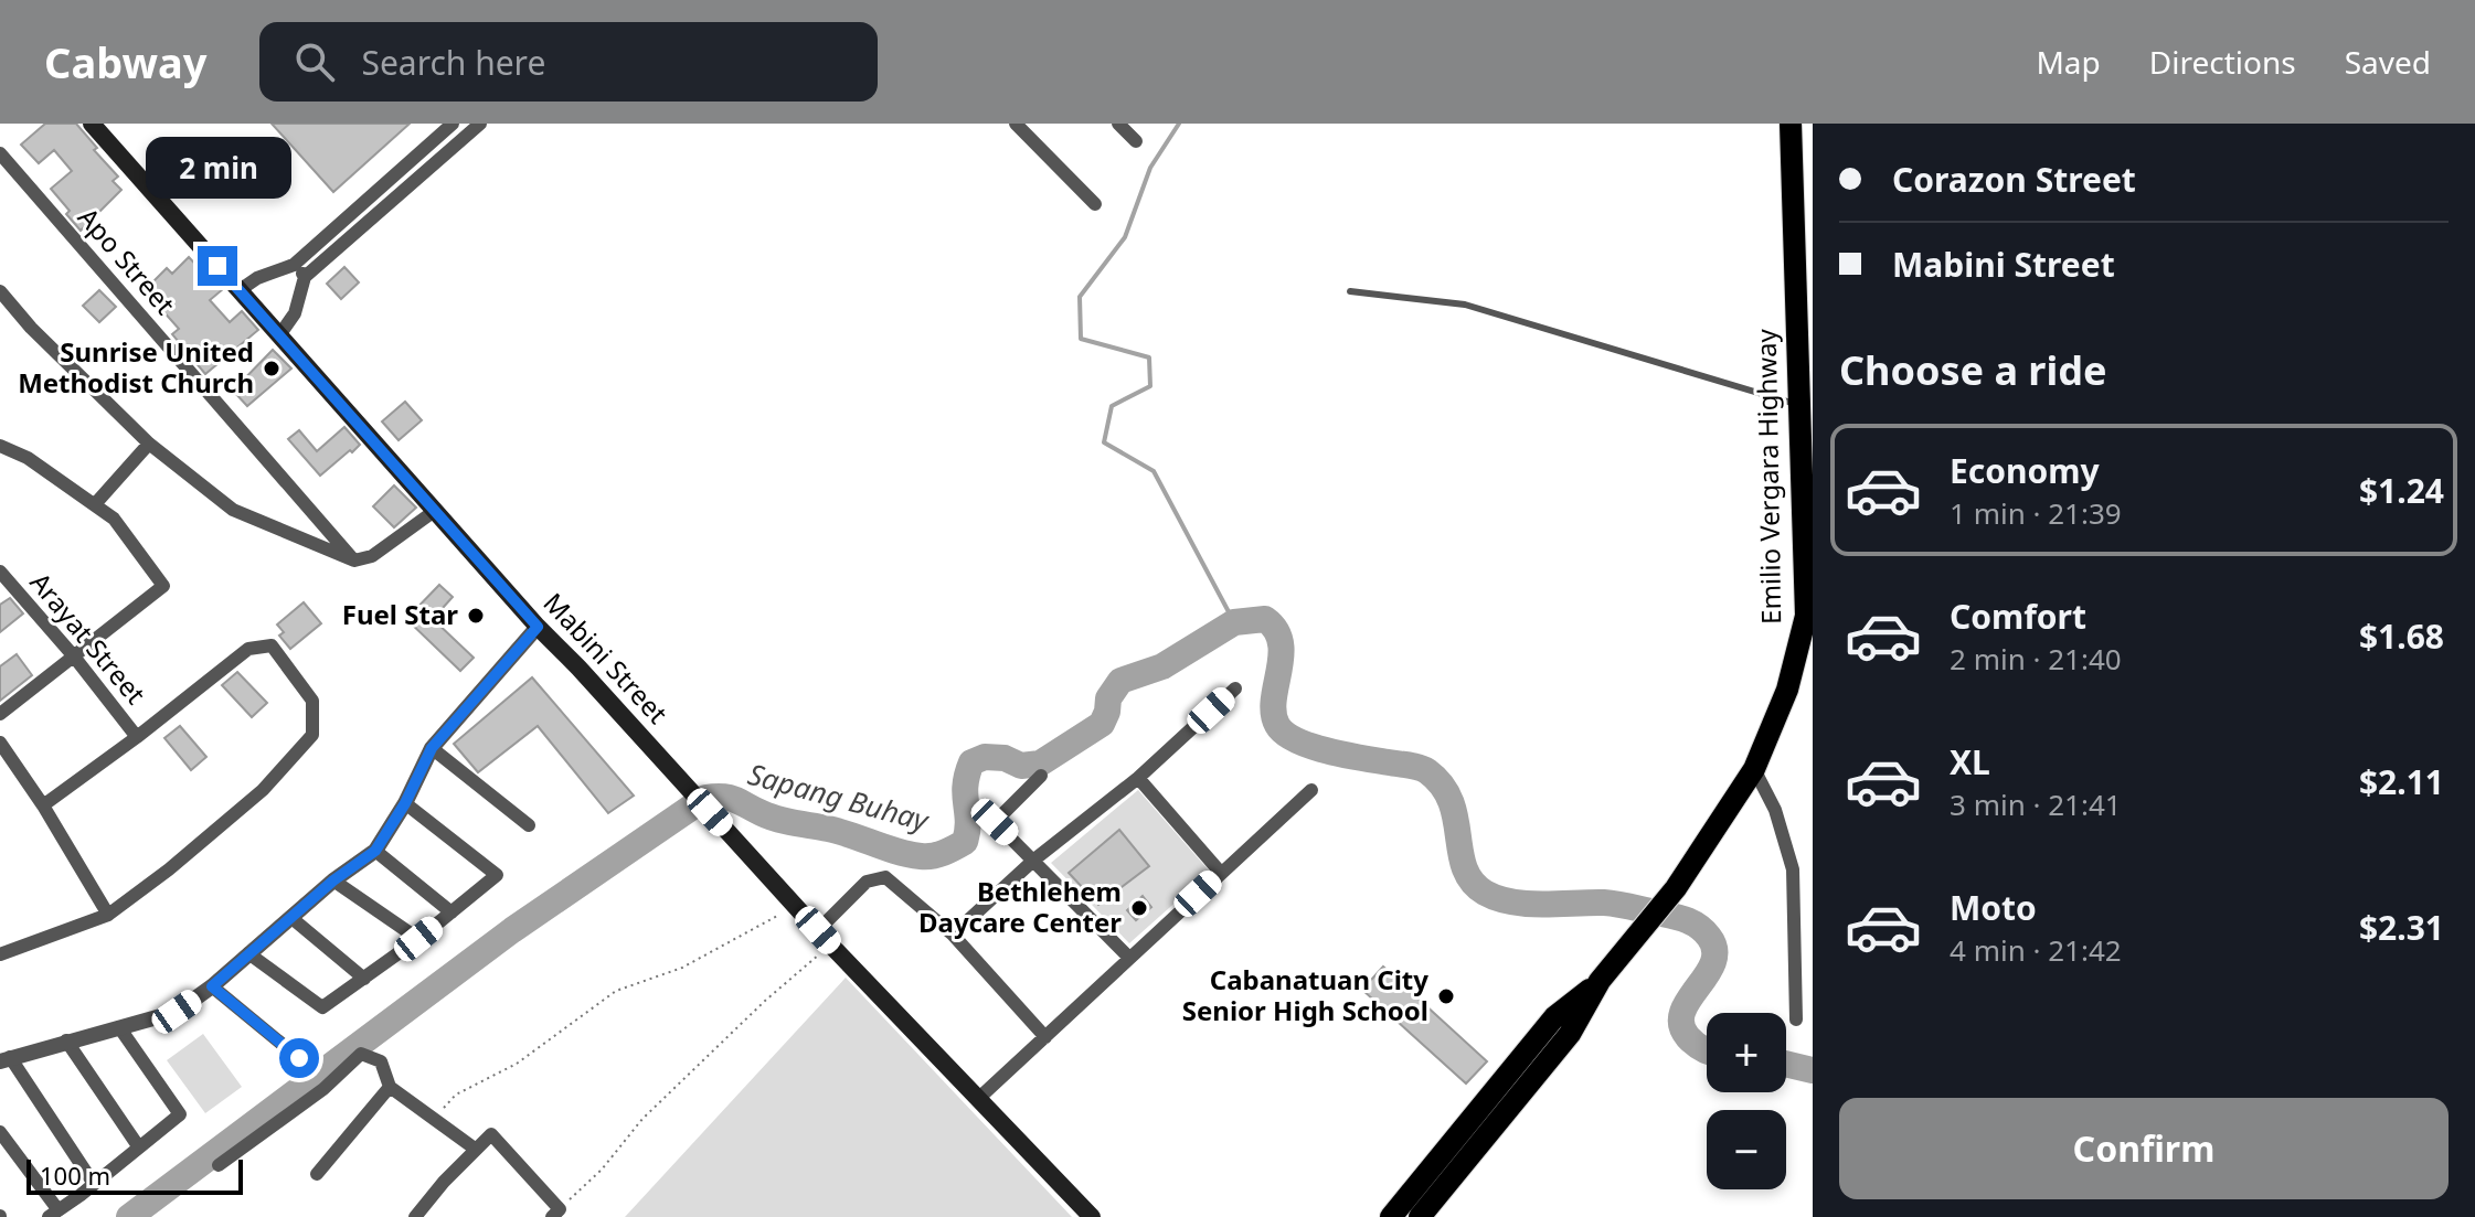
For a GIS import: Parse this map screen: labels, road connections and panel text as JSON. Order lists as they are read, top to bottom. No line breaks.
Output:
{"streets":{"highway":["Emilio Vergara Highway"],"main road":["Mabini Street"],"street":["Apo Street","Arayat Street"]},"water":["Sapang Buhay"],"places":["Sunrise United Methodist Church","Fuel Star","Bethlehem Daycare Center","Cabanatuan City Senior High School"],"scale_bar":"100 m","page":{"header":"Cabway","search":"Search here","nav":["Map","Directions","Saved"],"banner":["Corazon Street","Mabini Street"],"bubble":"2 min","heading":"Choose a ride","list":[{"name":"Economy","note":"1 min · 21:39","value":"$1.24"},{"name":"Comfort","note":"2 min · 21:40","value":"$1.68"},{"name":"XL","note":"3 min · 21:41","value":"$2.11"},{"name":"Moto","note":"4 min · 21:42","value":"$2.31"}],"map_buttons":["+","−"],"buttons":"Confirm","scale":"100 m"}}
